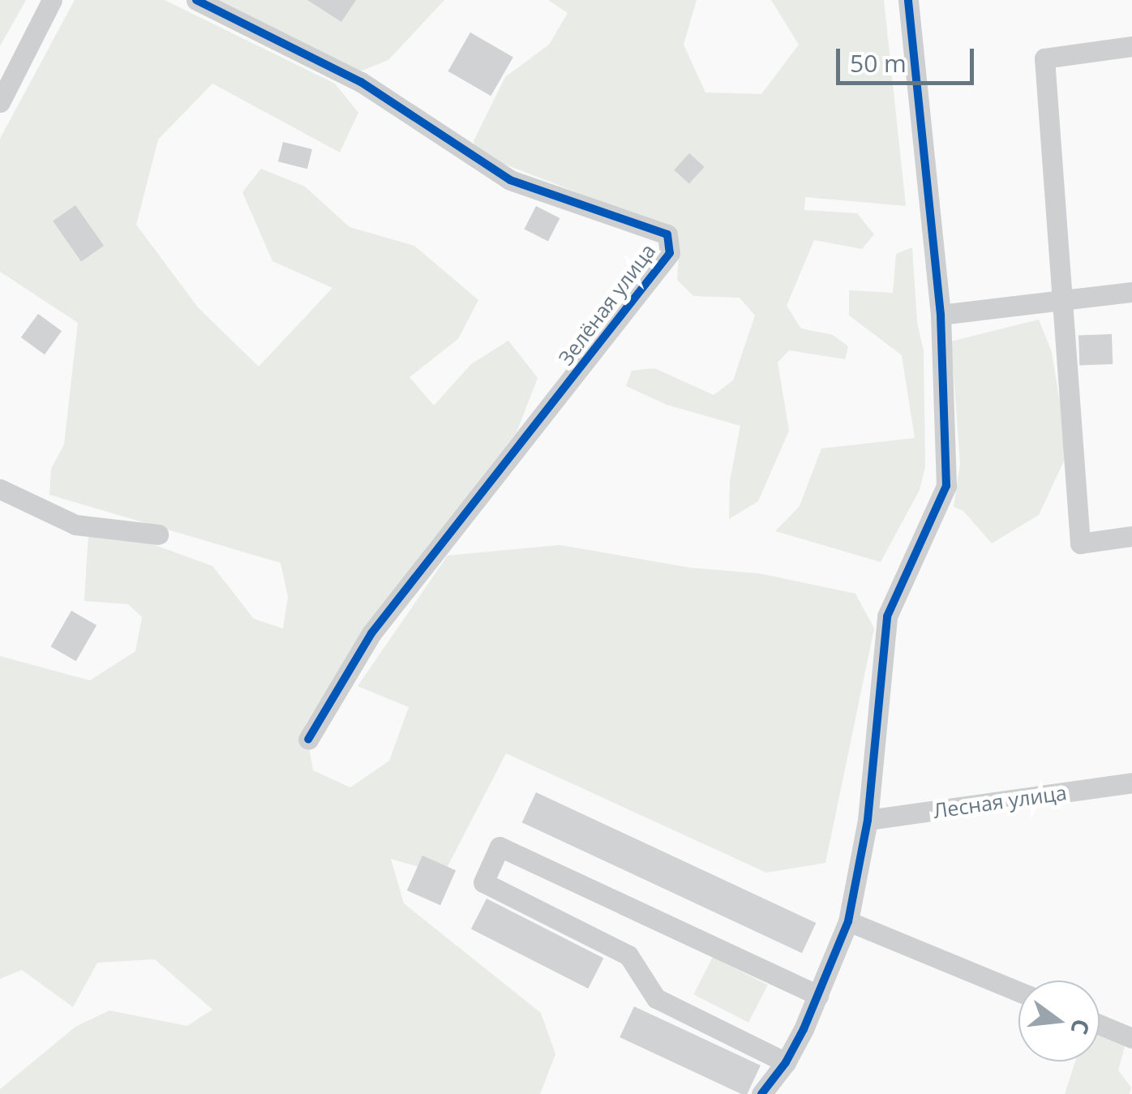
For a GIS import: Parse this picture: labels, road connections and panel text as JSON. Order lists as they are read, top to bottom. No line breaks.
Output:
{"streets":{"street":["Зелёная улица","Лесная улица"]},"scale_bar":"50 m","north":"right"}
